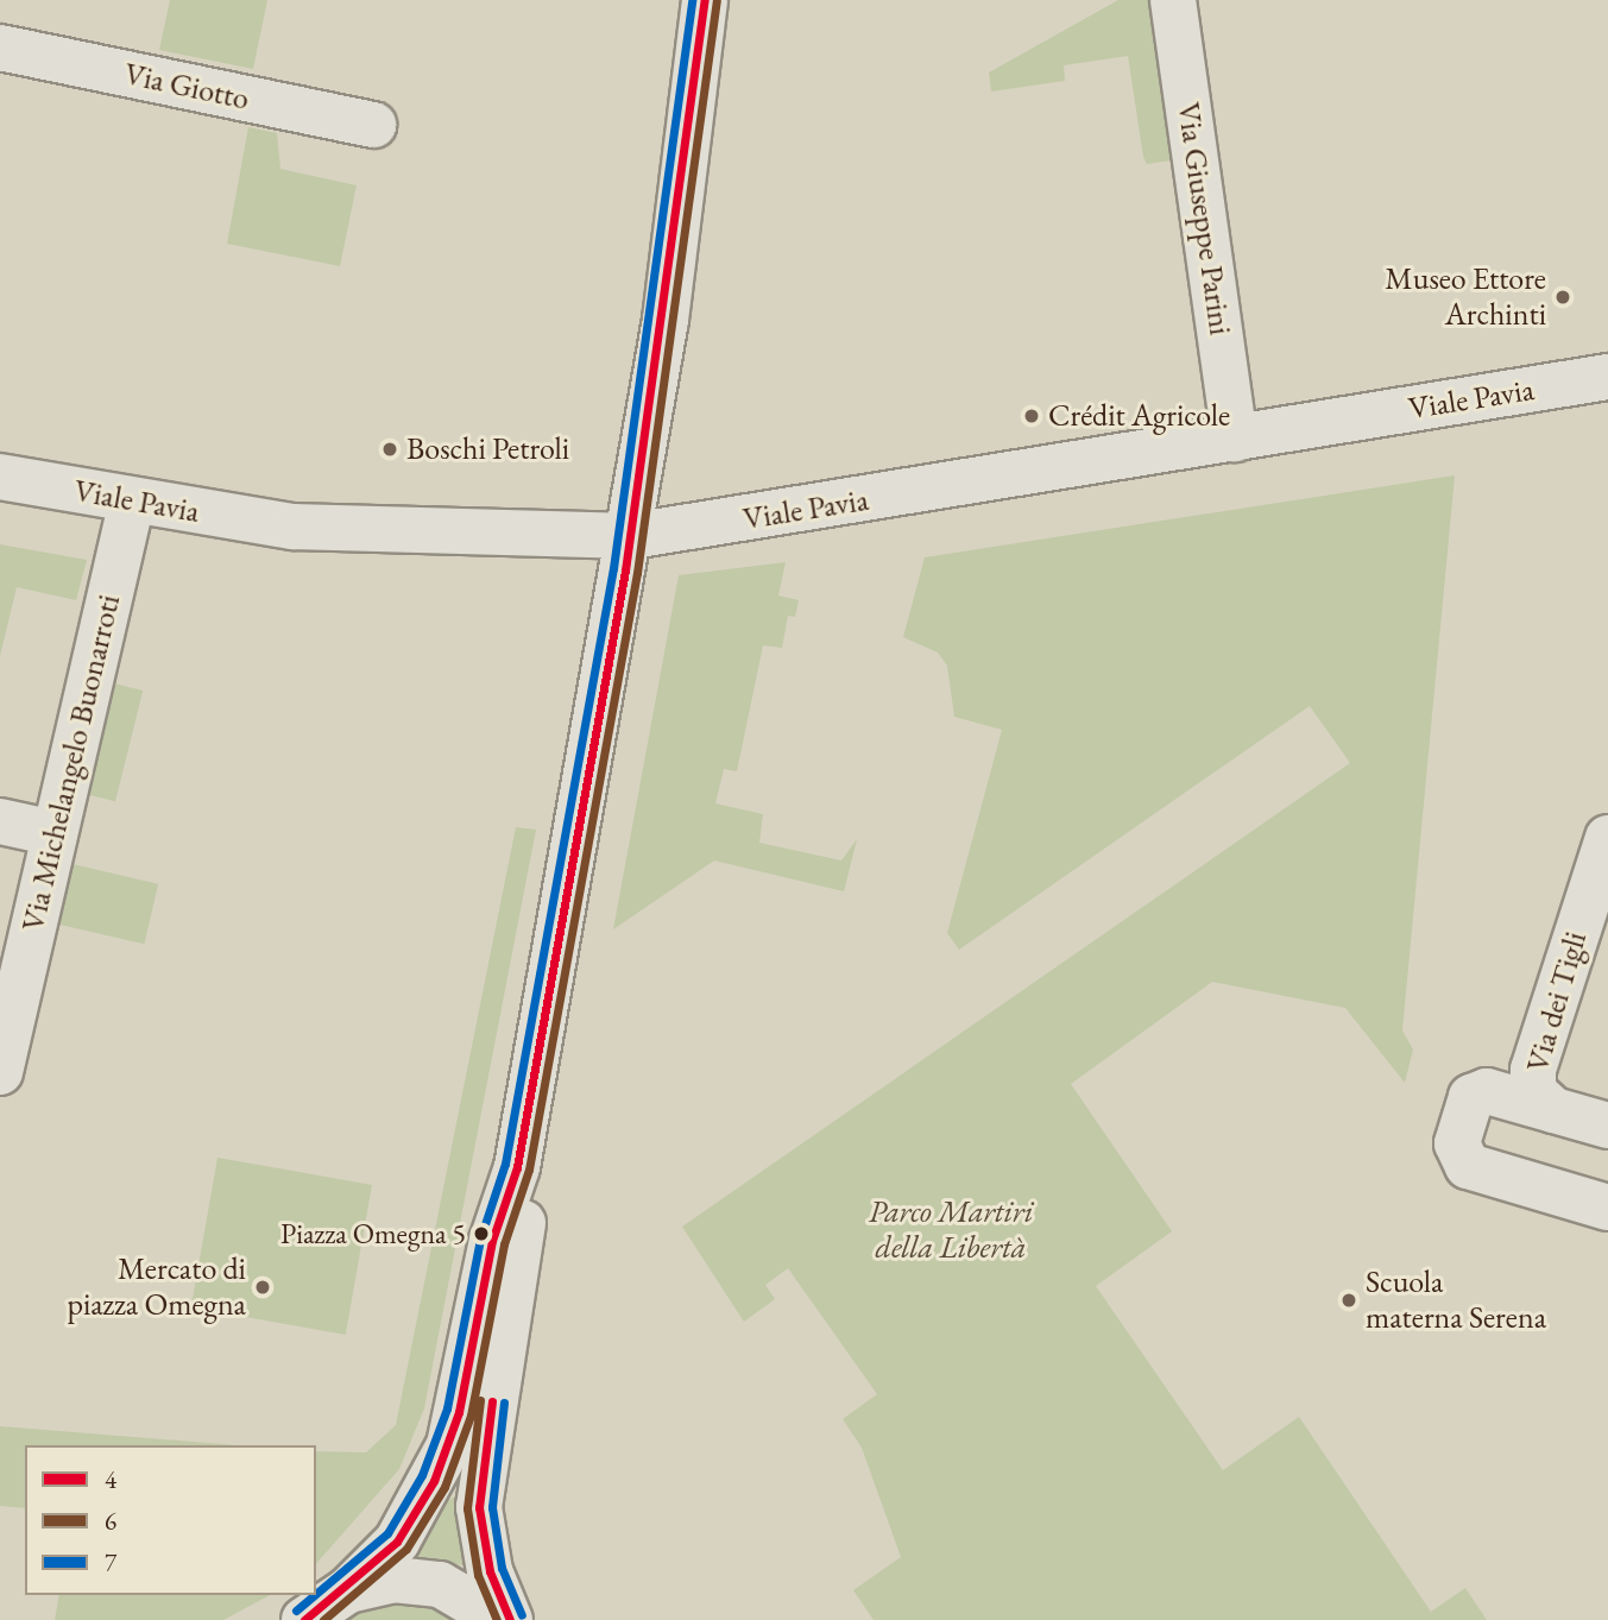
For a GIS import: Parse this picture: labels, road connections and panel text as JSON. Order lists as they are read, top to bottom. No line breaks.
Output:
{"streets":{"street":["Via Giotto","Via Giuseppe Parini","Viale Pavia","Via Michelangelo Buonarroti","Via dei Tigli"]},"crossings":[["Via Giuseppe Parini","Viale Pavia"],["Viale Pavia","Via Michelangelo Buonarroti"]],"parks":["Parco Martiri della Libertà"],"places":["Museo Ettore Archinti","Crédit Agricole","Boschi Petroli","Piazza Omegna 5","Mercato di piazza Omegna","Scuola materna Serena"],"lines":["transit line 4","transit line 7","transit line 6"],"legend":["4","6","7"]}
